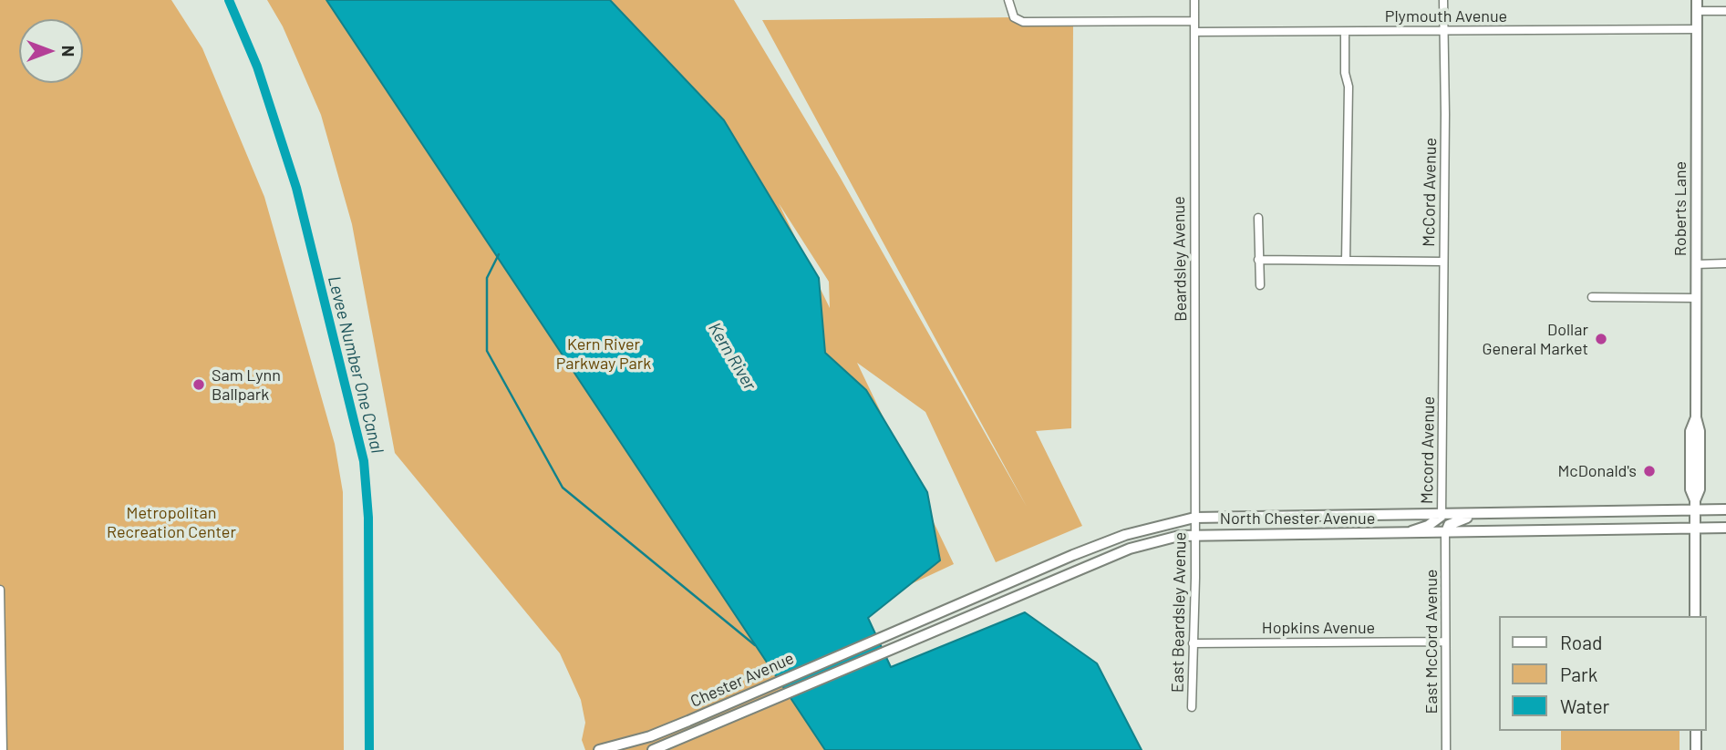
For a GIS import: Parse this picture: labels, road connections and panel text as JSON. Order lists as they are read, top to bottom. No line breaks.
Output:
{"streets":{"main road":["Roberts Lane","North Chester Avenue","Chester Avenue"],"street":["Plymouth Avenue","McCord Avenue","Beardsley Avenue","Mccord Avenue","East Beardsley Avenue","Hopkins Avenue","East McCord Avenue"]},"crossings":[["Plymouth Avenue","McCord Avenue"],["Plymouth Avenue","Roberts Lane"],["Plymouth Avenue","Beardsley Avenue"],["McCord Avenue","Mccord Avenue"],["Roberts Lane","North Chester Avenue"],["Beardsley Avenue","North Chester Avenue"],["Beardsley Avenue","East Beardsley Avenue"],["Mccord Avenue","North Chester Avenue"],["North Chester Avenue","East Beardsley Avenue"],["North Chester Avenue","East McCord Avenue"],["North Chester Avenue","Chester Avenue"],["East Beardsley Avenue","Hopkins Avenue"],["Hopkins Avenue","East McCord Avenue"]],"water":["Kern River","Levee Number One Canal"],"parks":["Kern River Parkway Park","Metropolitan Recreation Center"],"places":["Dollar General Market","Sam Lynn Ballpark","McDonald's"],"legend":["Road","Park","Water"],"north":"right"}
